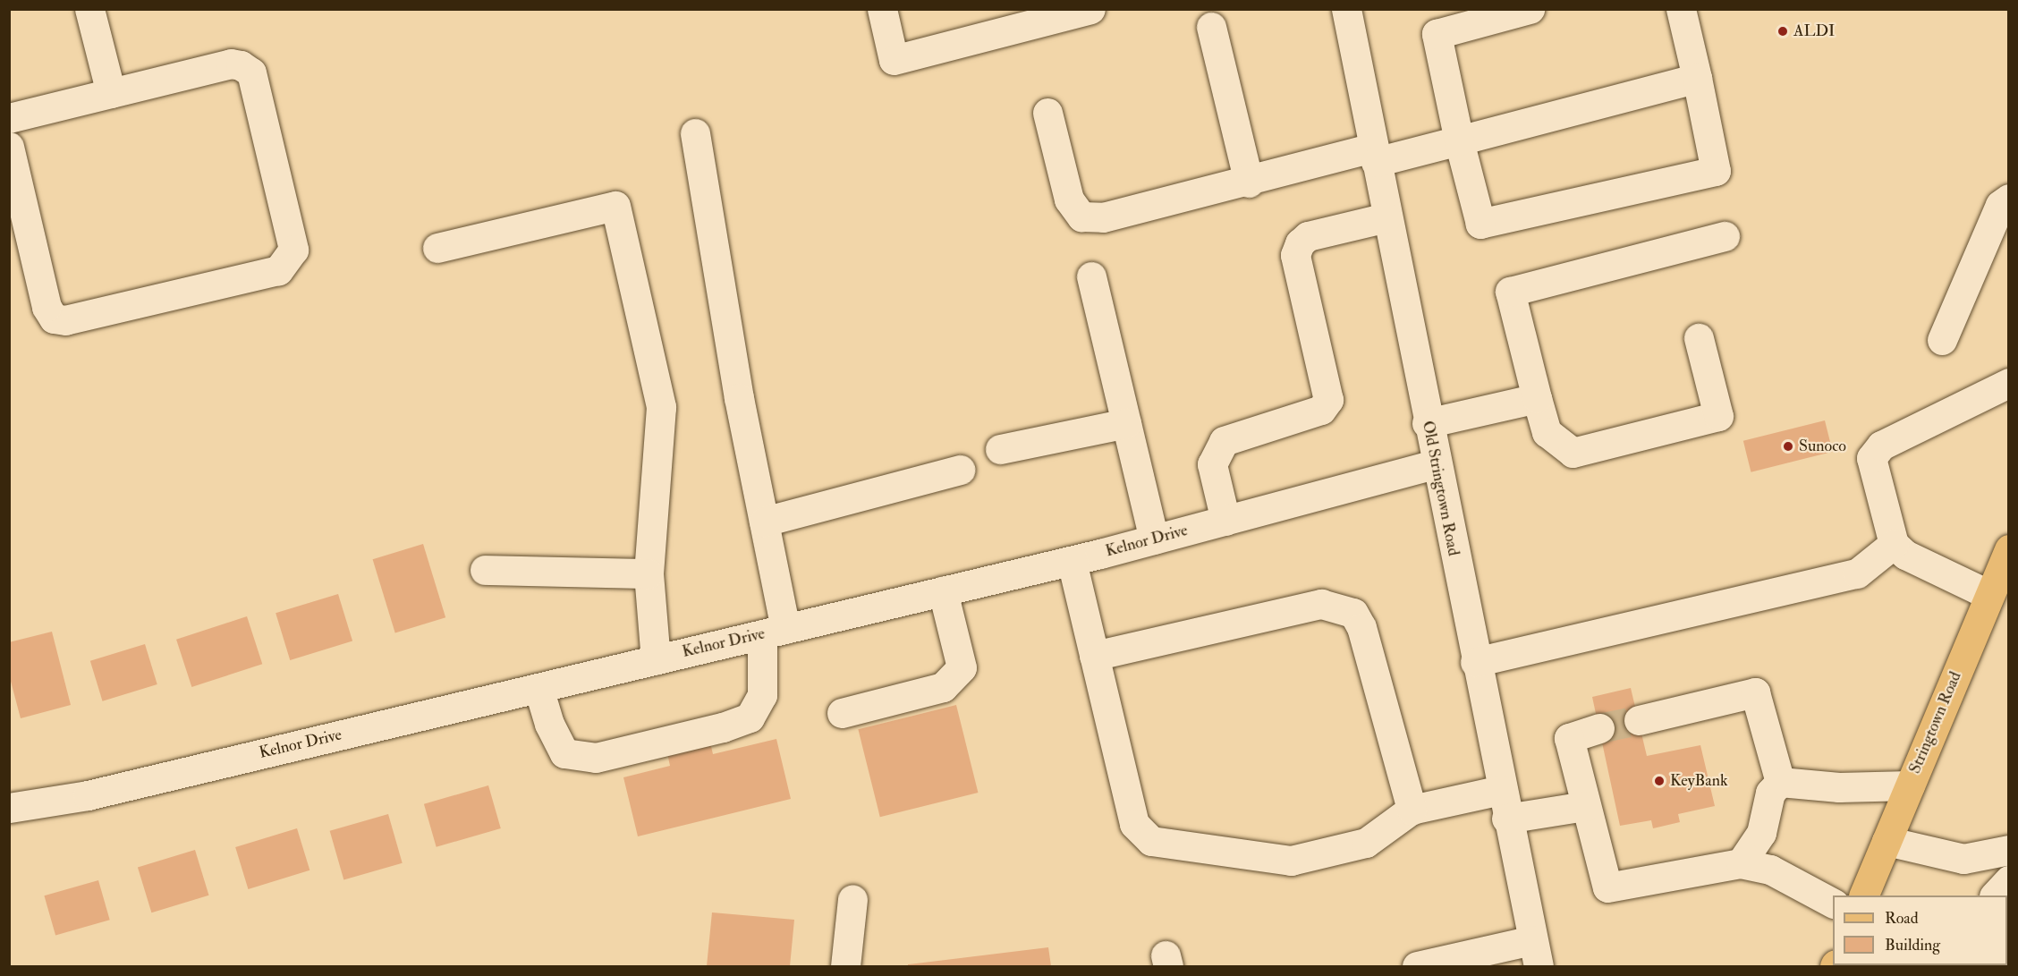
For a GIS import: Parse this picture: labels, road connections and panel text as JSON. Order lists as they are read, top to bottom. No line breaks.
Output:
{"streets":{"main road":["Stringtown Road"],"street":["Old Stringtown Road","Kelnor Drive"]},"crossings":[["Old Stringtown Road","Kelnor Drive"]],"places":["ALDI","Sunoco","KeyBank"],"legend":["Road","Building"]}
